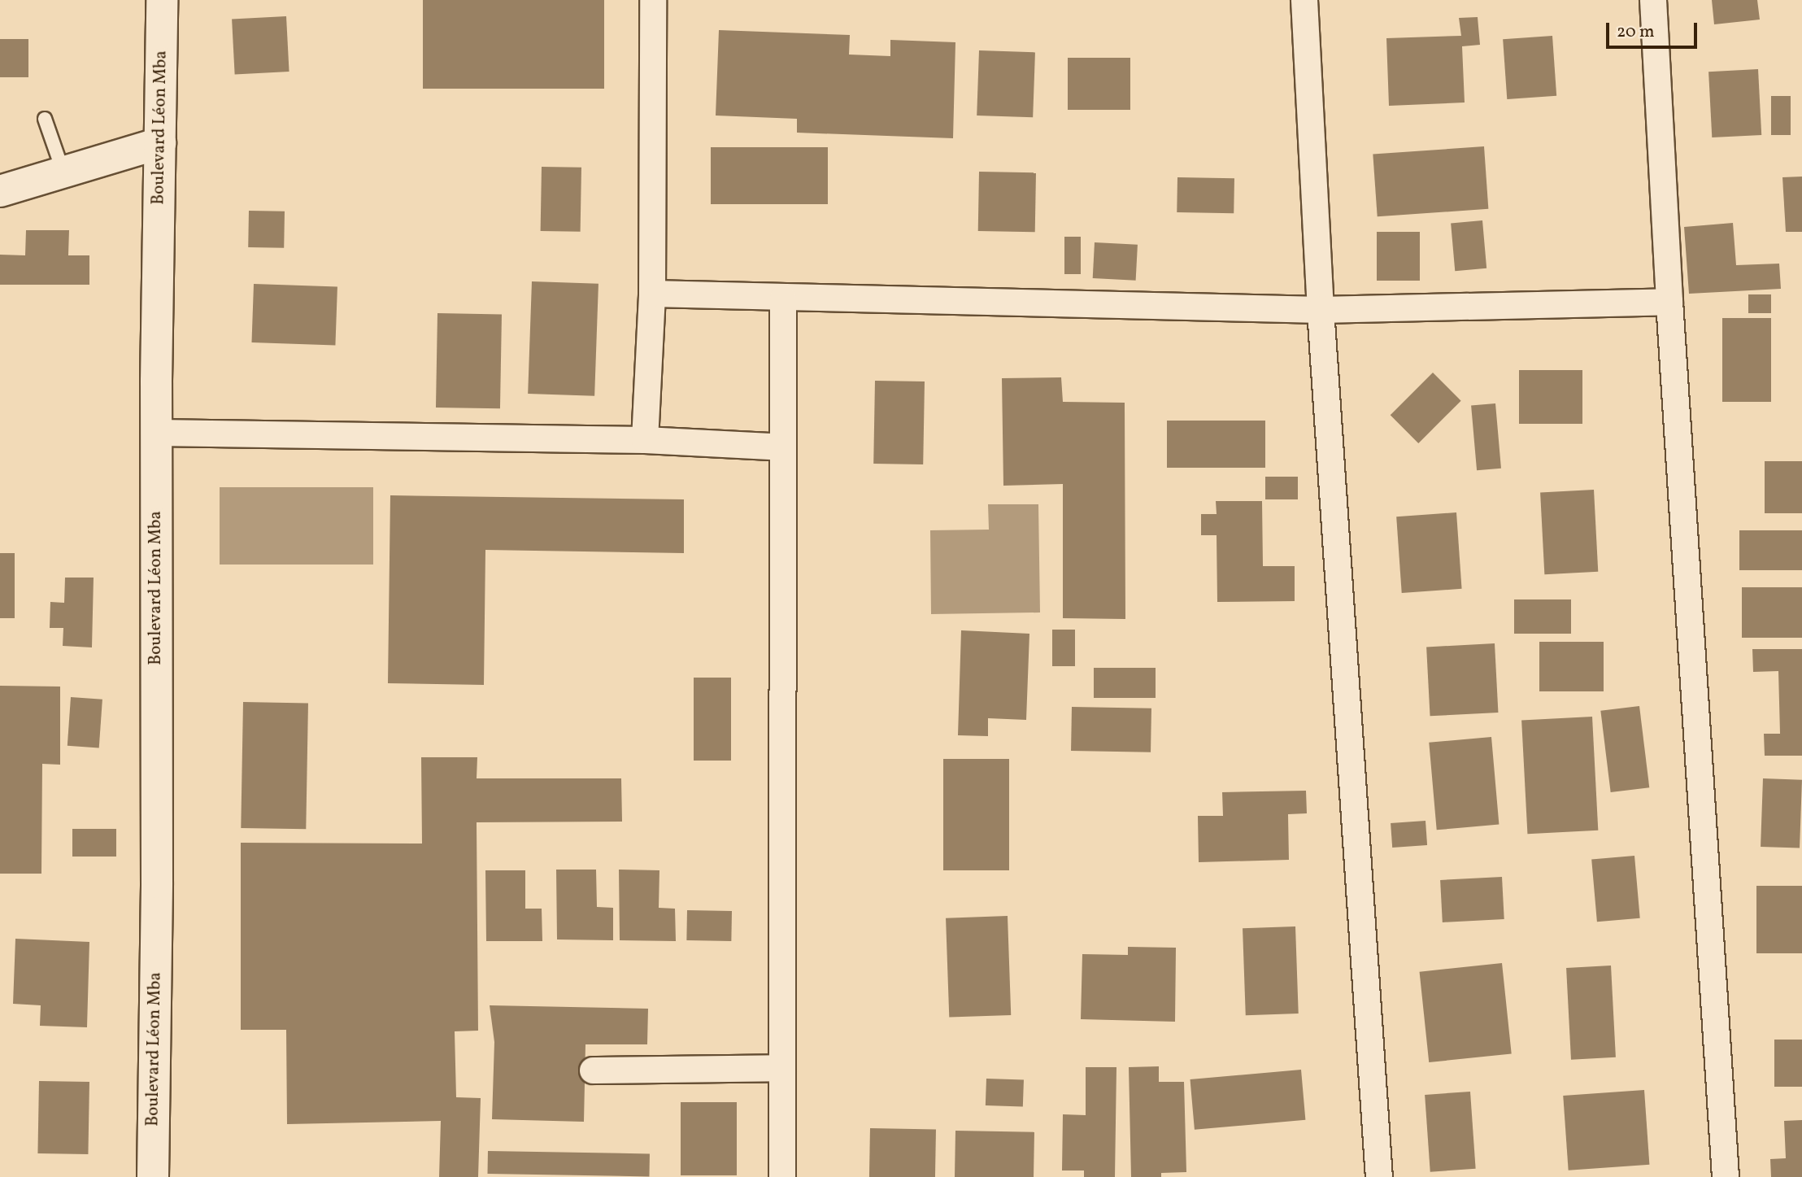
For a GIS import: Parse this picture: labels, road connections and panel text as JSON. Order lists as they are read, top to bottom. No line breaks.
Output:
{"streets":{"street":["Boulevard Léon Mba"]},"scale_bar":"20 m"}
